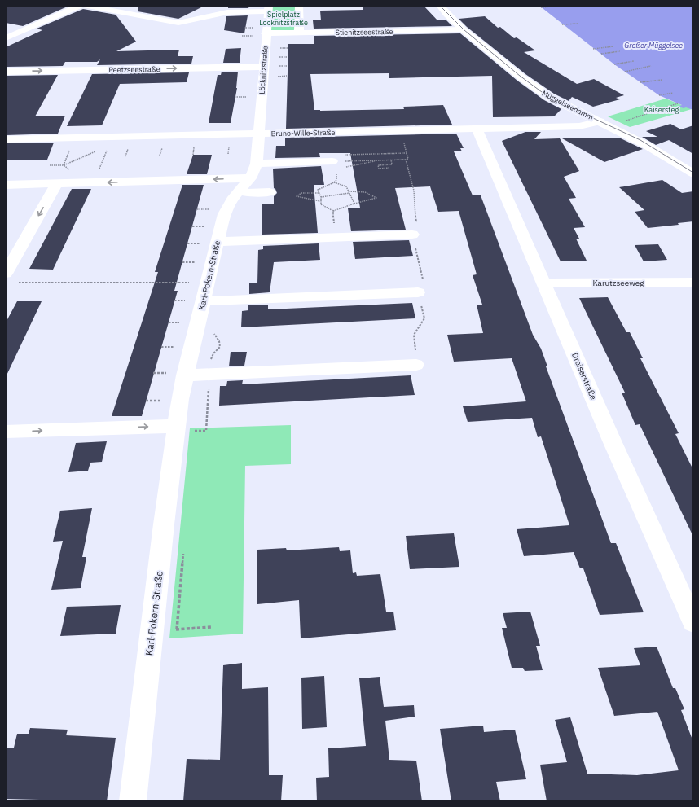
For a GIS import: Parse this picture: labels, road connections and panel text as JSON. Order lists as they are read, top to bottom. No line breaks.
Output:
{"streets":{"street":["Stienitzseestraße","Peetzseestraße","Löcknitzstraße","Müggelseedamm","Bruno-Wille-Straße","Karl-Pokern-Straße","Karutzseeweg","Dreiserstraße"]},"crossings":[["Stienitzseestraße","Löcknitzstraße"],["Stienitzseestraße","Müggelseedamm"],["Peetzseestraße","Löcknitzstraße"],["Löcknitzstraße","Bruno-Wille-Straße"],["Löcknitzstraße","Karl-Pokern-Straße"],["Müggelseedamm","Bruno-Wille-Straße"],["Bruno-Wille-Straße","Karl-Pokern-Straße"],["Bruno-Wille-Straße","Dreiserstraße"],["Karutzseeweg","Dreiserstraße"]],"water":["Großer Müggelsee"],"parks":["Spielplatz Löcknitzstraße","Kaisersteg"]}
